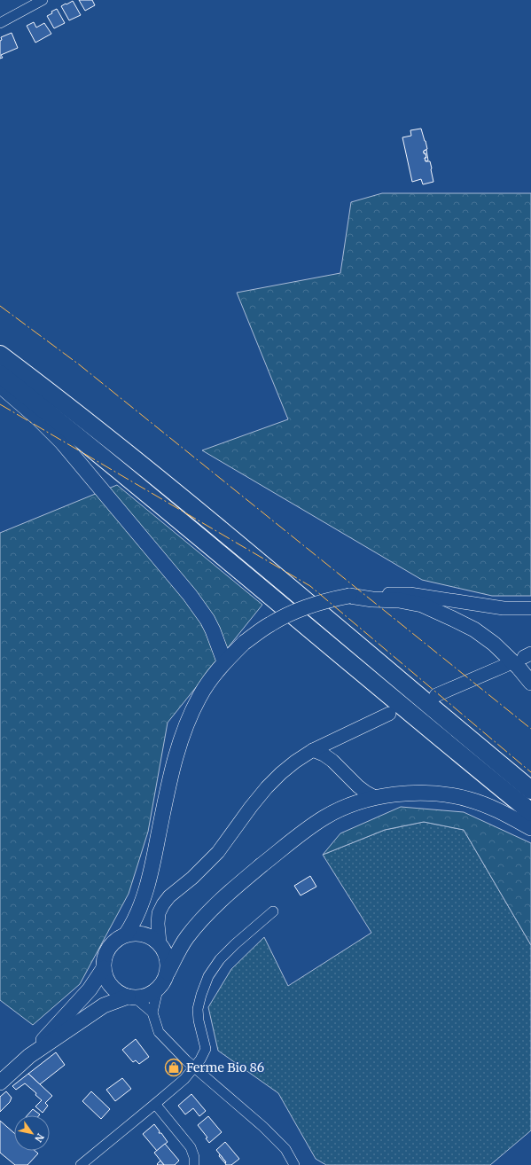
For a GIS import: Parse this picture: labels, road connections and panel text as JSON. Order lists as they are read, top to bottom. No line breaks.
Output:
{"places":{"shop":["Ferme Bio 86"]},"north":"bottom right"}
